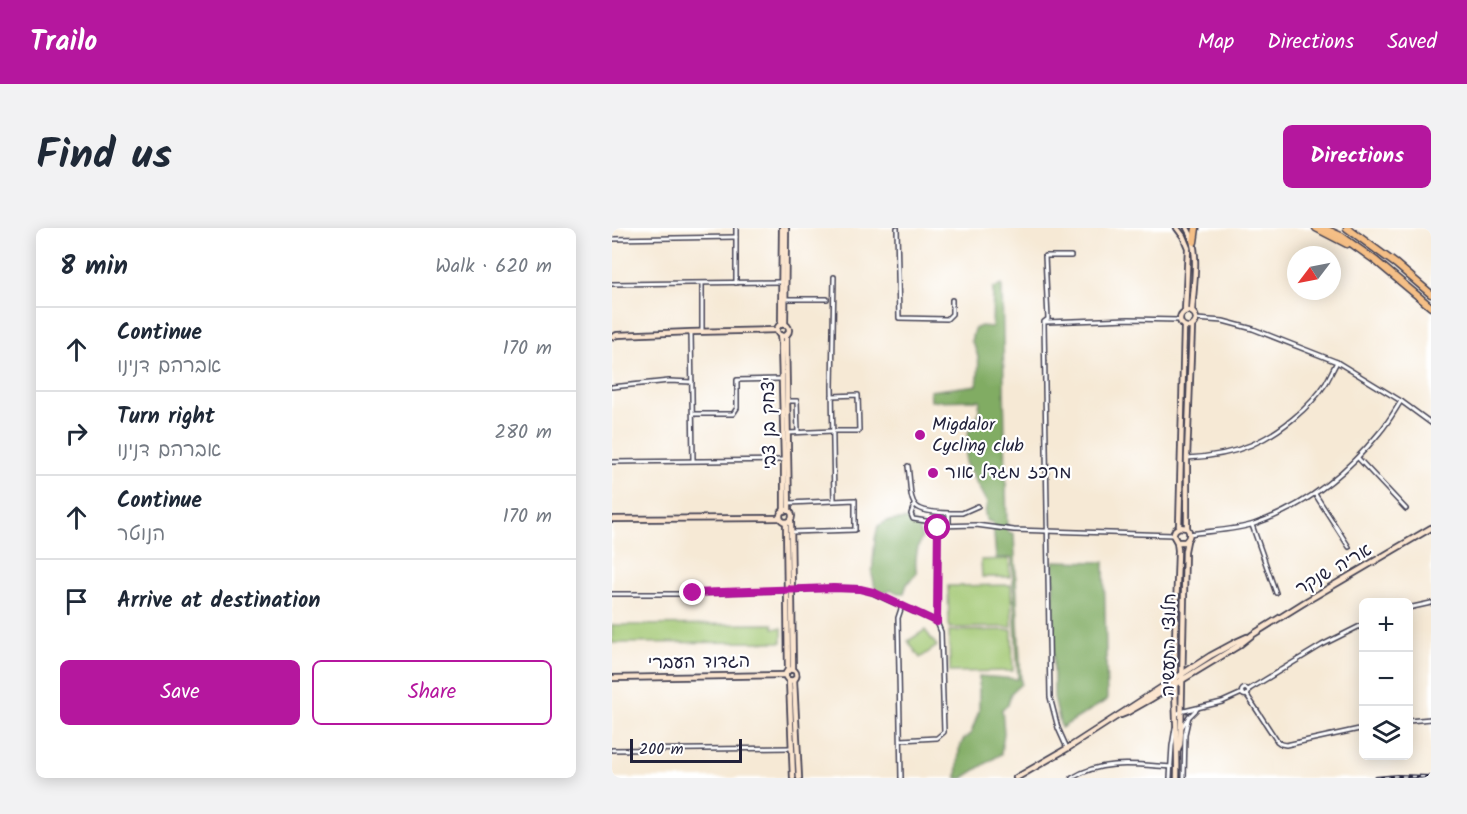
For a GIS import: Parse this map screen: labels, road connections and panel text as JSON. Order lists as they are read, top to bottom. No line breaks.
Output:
{"streets":{"street":["יצחק בן צבי","אריה שנקר","חלוצי התעשיה","הגדוד העברי"]},"crossings":[["אריה שנקר","חלוצי התעשיה"]],"places":["Migdalor Cycling club","מרכז מגדל אור"],"scale_bar":"200 m","north":"bottom left","page":{"header":"Trailo","nav":["Map","Directions","Saved"],"title":"Find us","buttons":["Directions",["Save","Share"]],"heading":["8 min","Walk · 620 m"],"list":[["Continue","אברהם דנינו","170 m"],["Turn right","אברהם דנינו","280 m"],["Continue","הנוטר","170 m"],"Arrive at destination"],"map_buttons":["+","−"],"scale":"200 m"}}
